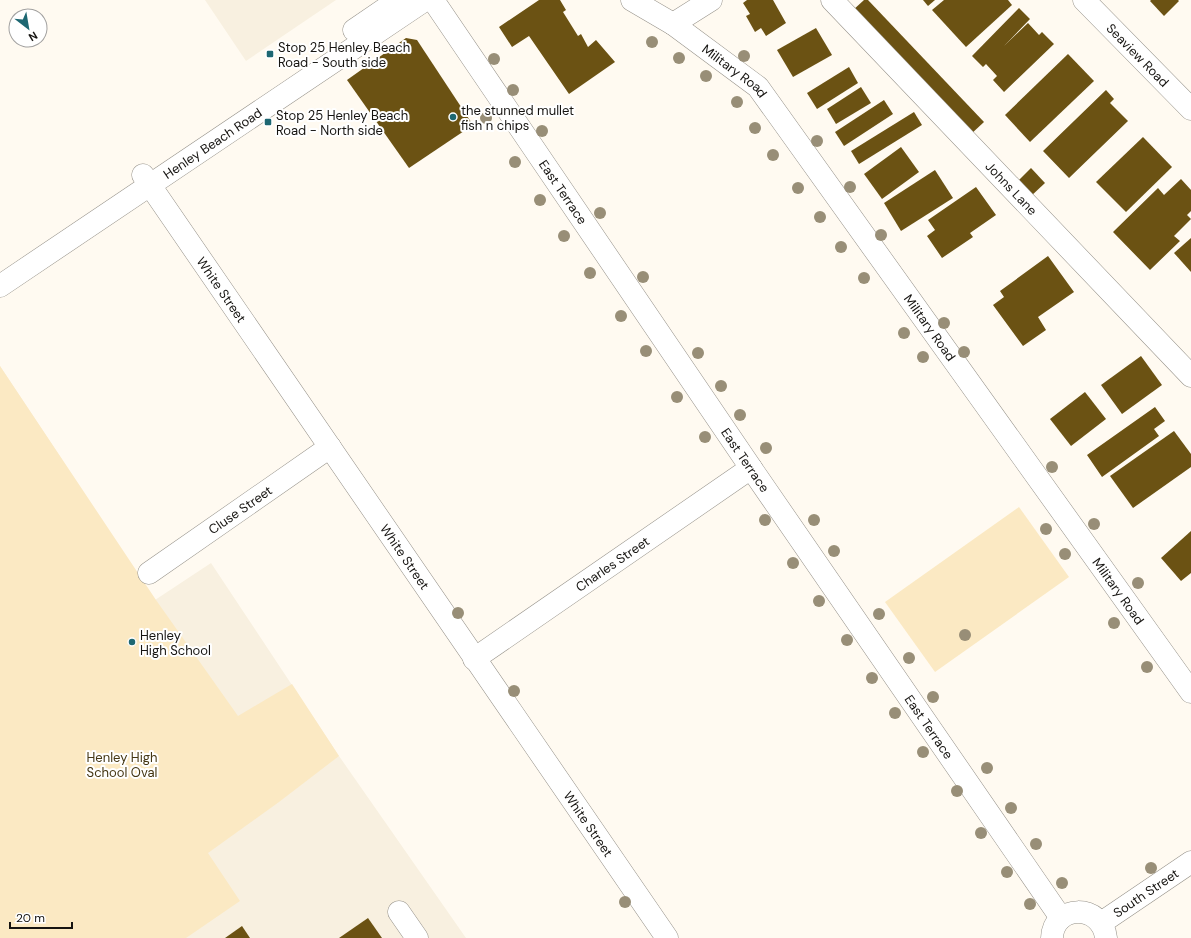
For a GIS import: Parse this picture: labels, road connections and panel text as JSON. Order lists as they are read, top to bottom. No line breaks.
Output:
{"streets":{"street":["Seaview Road","Military Road","Henley Beach Road","Johns Lane","East Terrace","White Street","Cluse Street","Charles Street","South Street"]},"crossings":[["Henley Beach Road","White Street"],["East Terrace","Charles Street"],["White Street","Cluse Street"],["White Street","Charles Street"]],"parks":["Henley High School Oval"],"places":{"transit":["Stop 25 Henley Beach Road - South side","Stop 25 Henley Beach Road - North side"],"other":["the stunned mullet fish n chips","Henley High School"]},"scale_bar":"20 m","north":"bottom right"}
